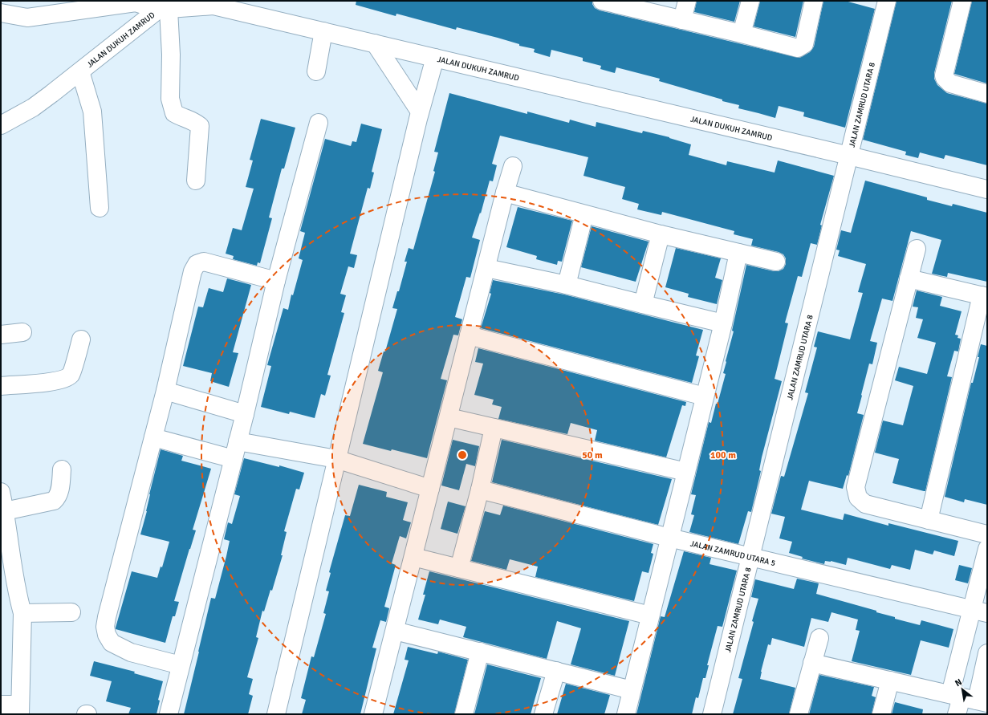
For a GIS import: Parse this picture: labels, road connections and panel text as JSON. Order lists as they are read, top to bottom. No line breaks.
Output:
{"streets":{"street":["JALAN DUKUH ZAMRUD","JALAN ZAMRUD UTARA 8","JALAN ZAMRUD UTARA 5"]},"crossings":[["JALAN DUKUH ZAMRUD","JALAN ZAMRUD UTARA 8"],["JALAN ZAMRUD UTARA 8","JALAN ZAMRUD UTARA 5"]],"north":"top left","rings":["50 m","100 m"]}
